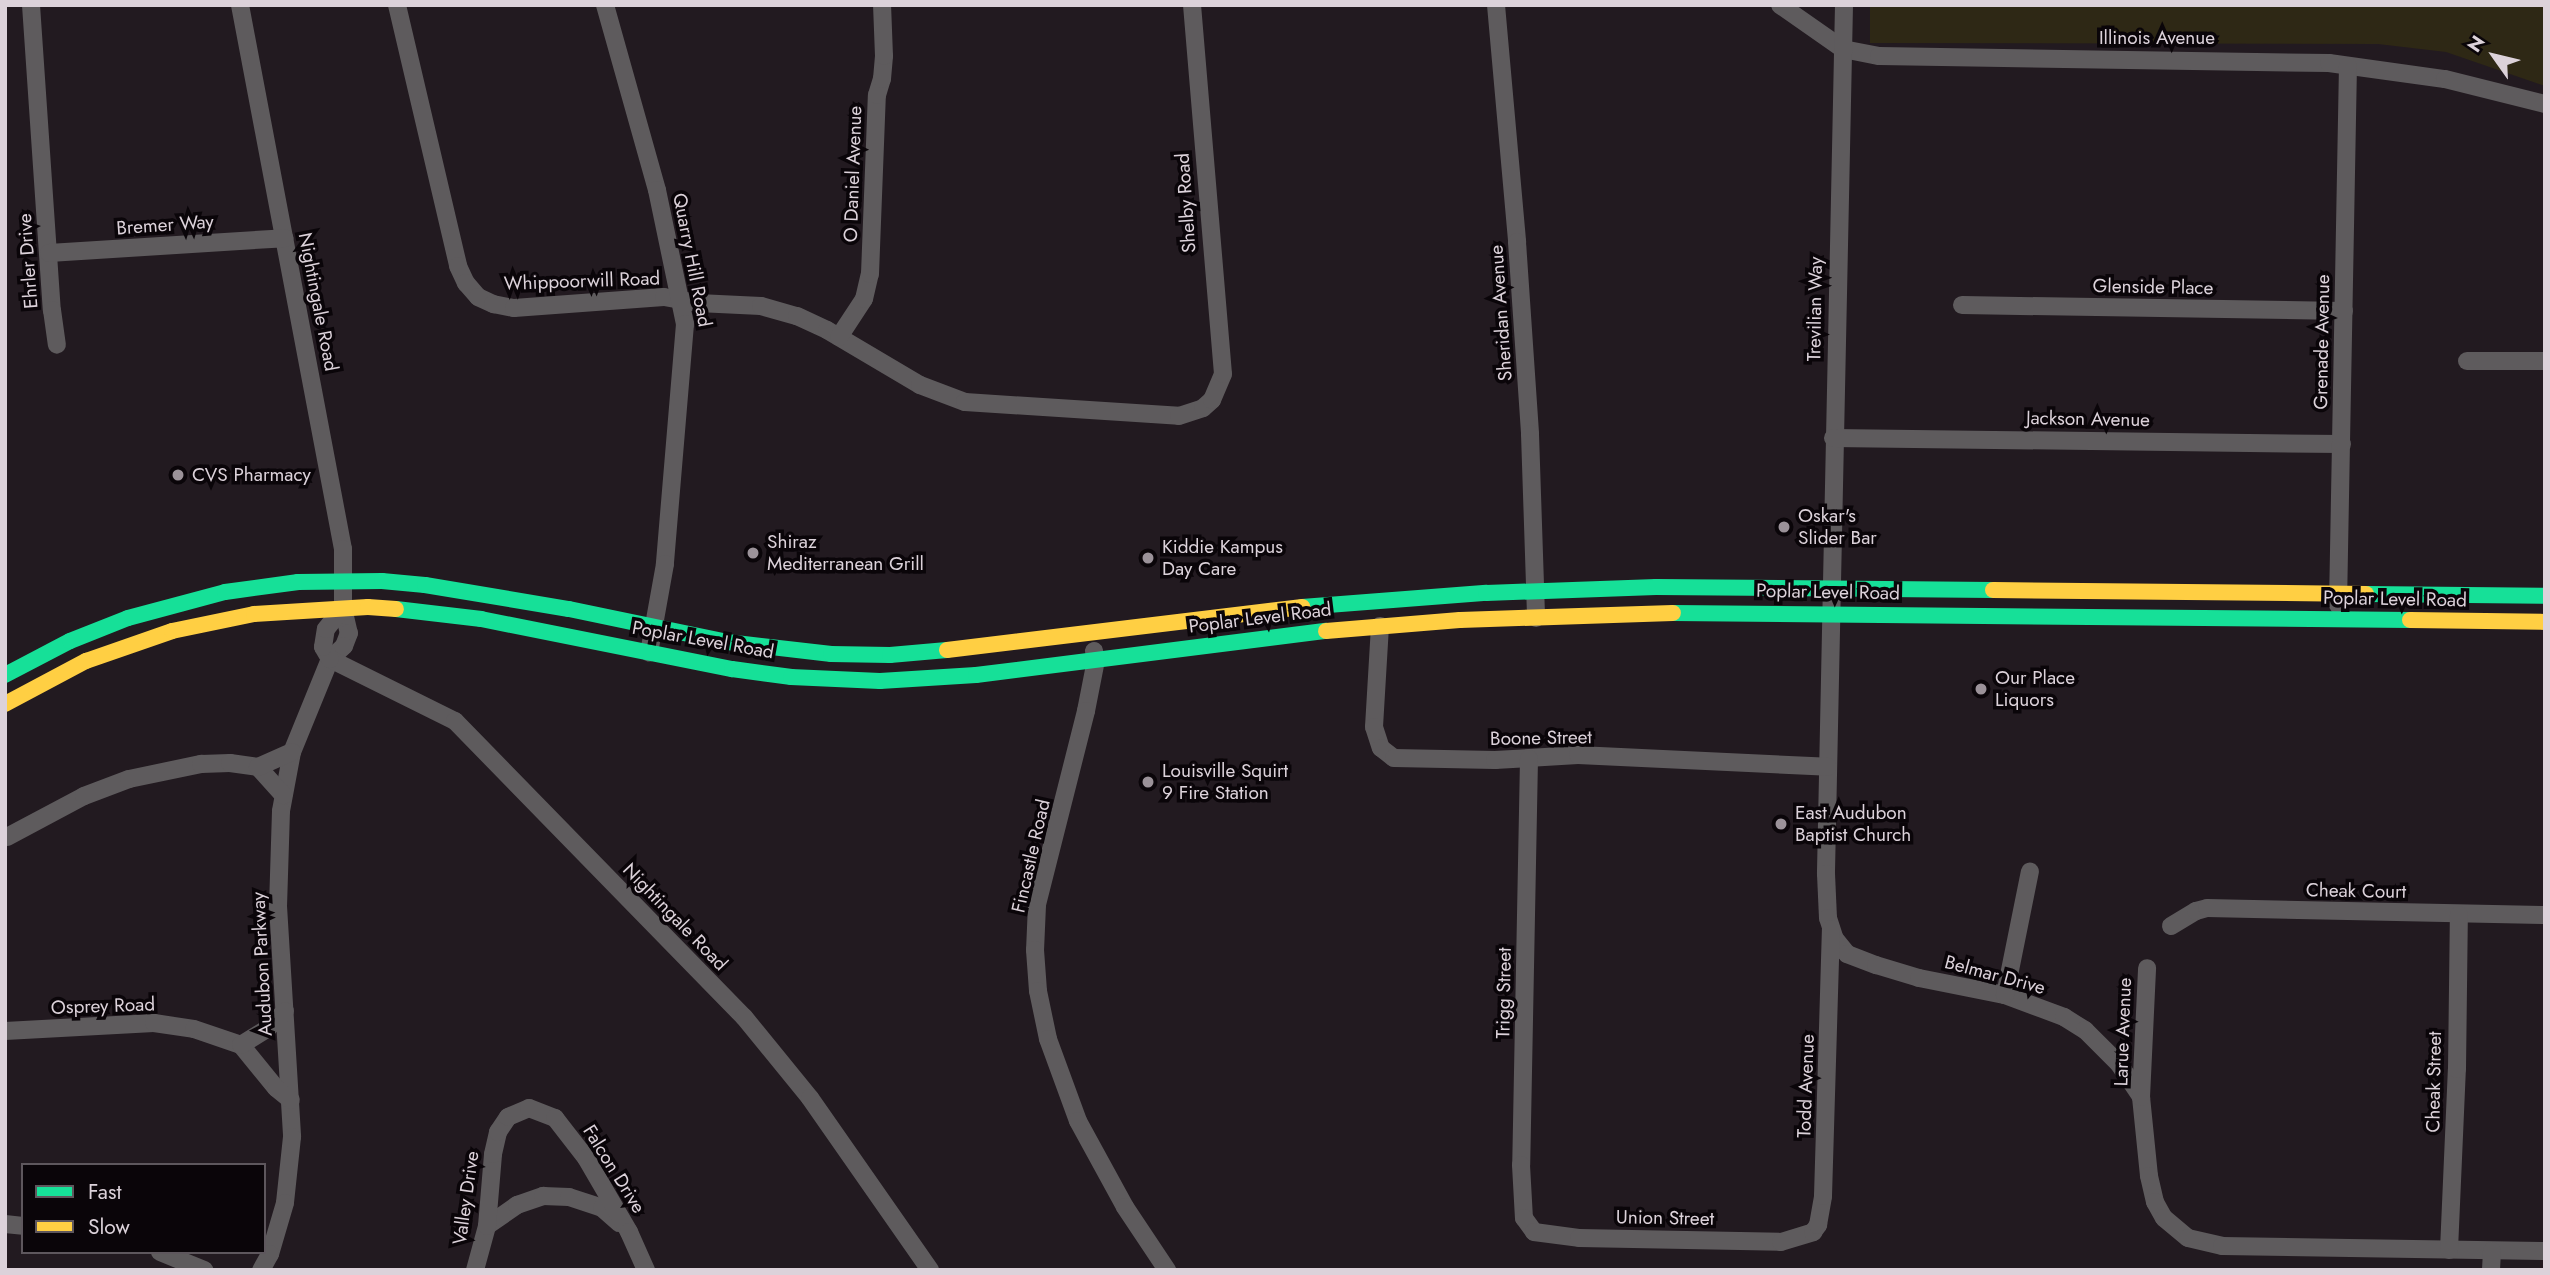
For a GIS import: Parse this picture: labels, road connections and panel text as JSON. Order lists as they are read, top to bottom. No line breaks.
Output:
{"streets":{"main road":["Poplar Level Road"],"street":["Illinois Avenue","O Daniel Avenue","Shelby Road","Bremer Way","Quarry Hill Road","Ehrler Drive","Whippoorwill Road","Glenside Place","Nightingale Road","Trevilian Way","Sheridan Avenue","Grenade Avenue","Jackson Avenue","Boone Street","Fincastle Road","Cheak Court","Audubon Parkway","Belmar Drive","Trigg Street","Osprey Road","Larue Avenue","Cheak Street","Todd Avenue","Falcon Drive","Valley Drive","Union Street"]},"crossings":[["Illinois Avenue","Trevilian Way"],["Illinois Avenue","Grenade Avenue"],["O Daniel Avenue","Whippoorwill Road"],["Shelby Road","Whippoorwill Road"],["Bremer Way","Ehrler Drive"],["Bremer Way","Nightingale Road"],["Quarry Hill Road","Whippoorwill Road"],["Quarry Hill Road","Poplar Level Road"],["Glenside Place","Grenade Avenue"],["Nightingale Road","Poplar Level Road"],["Nightingale Road","Audubon Parkway"],["Trevilian Way","Jackson Avenue"],["Trevilian Way","Poplar Level Road"],["Sheridan Avenue","Poplar Level Road"],["Grenade Avenue","Jackson Avenue"],["Grenade Avenue","Poplar Level Road"],["Poplar Level Road","Boone Street"],["Poplar Level Road","Fincastle Road"],["Poplar Level Road","Audubon Parkway"],["Boone Street","Trigg Street"],["Cheak Court","Cheak Street"],["Belmar Drive","Larue Avenue"],["Belmar Drive","Cheak Street"],["Belmar Drive","Todd Avenue"],["Trigg Street","Union Street"],["Todd Avenue","Union Street"],["Falcon Drive","Valley Drive"]],"places":["CVS Pharmacy","Oskar's Slider Bar","Shiraz Mediterranean Grill","Kiddie Kampus Day Care","Our Place Liquors","Louisville Squirt 9 Fire Station","East Audubon Baptist Church"],"legend":["Fast","Slow"],"north":"top left"}
